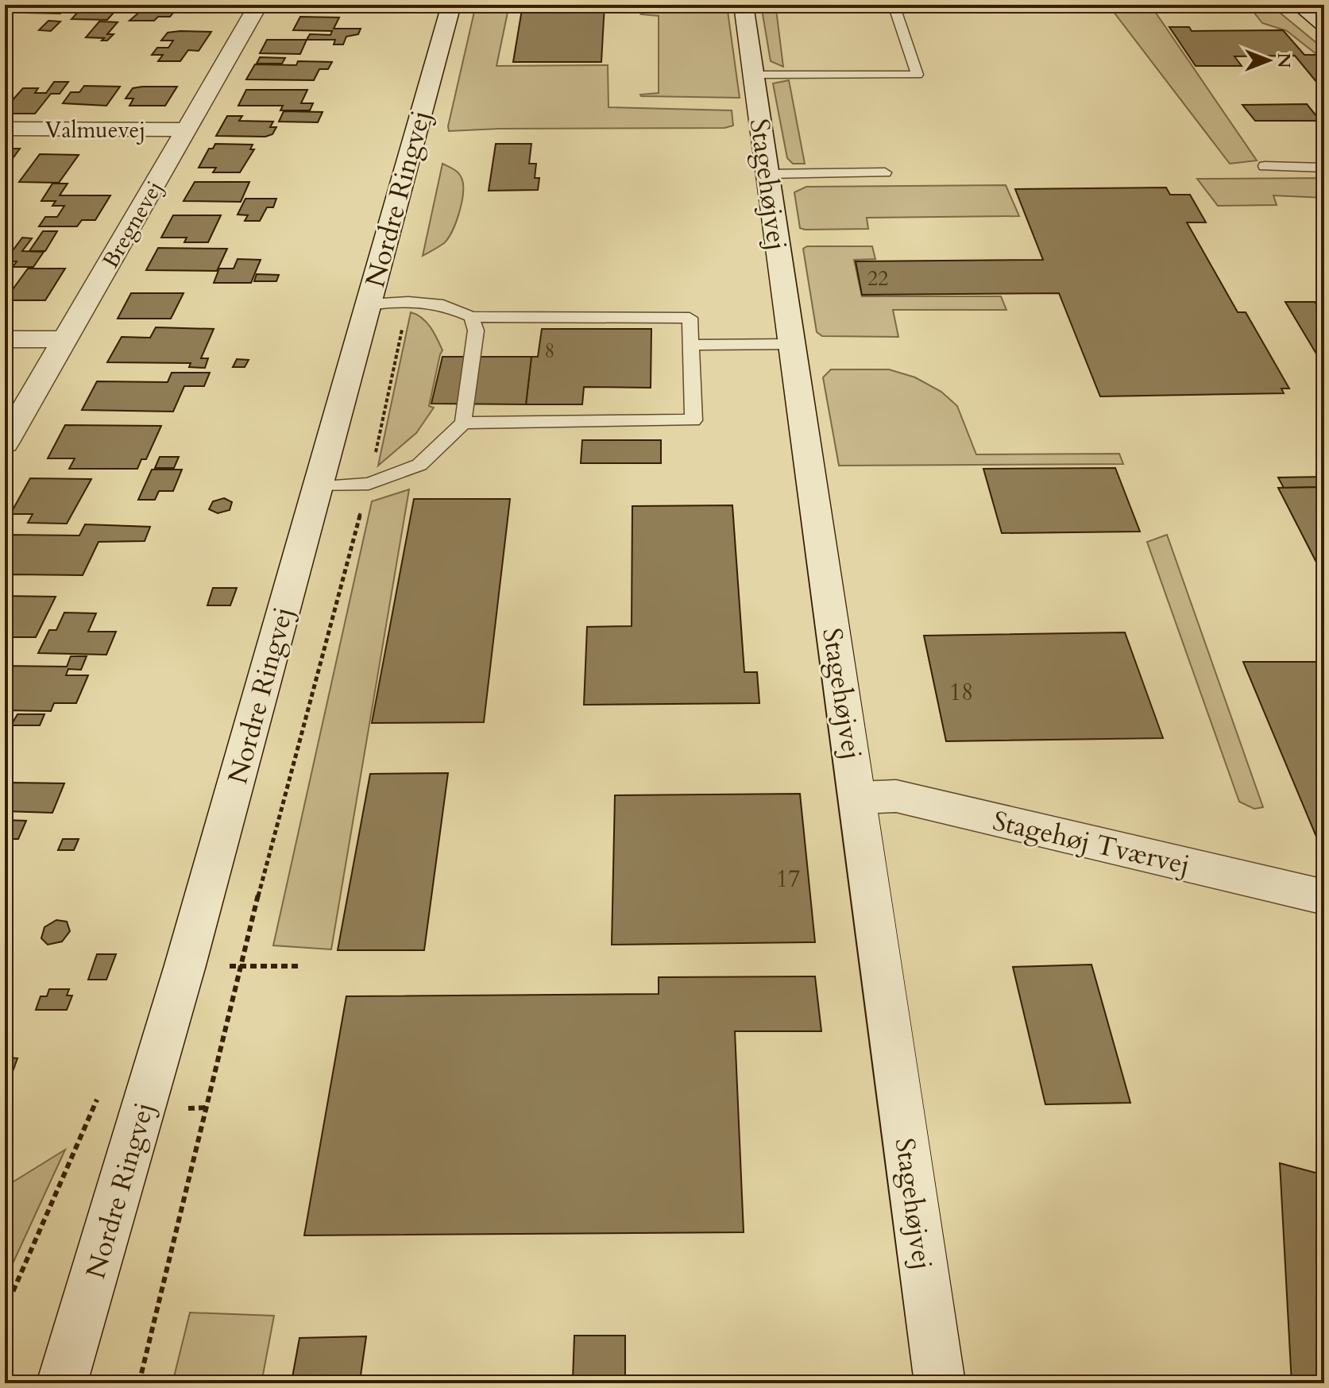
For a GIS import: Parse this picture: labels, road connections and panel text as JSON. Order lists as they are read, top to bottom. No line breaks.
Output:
{"streets":{"street":["Valmuevej","Stagehøjvej","Nordre Ringvej","Bregnevej","Stagehøj Tværvej"]},"crossings":[["Valmuevej","Bregnevej"],["Stagehøjvej","Stagehøj Tværvej"]],"house_numbers":["22","8","18","17"],"north":"right"}
